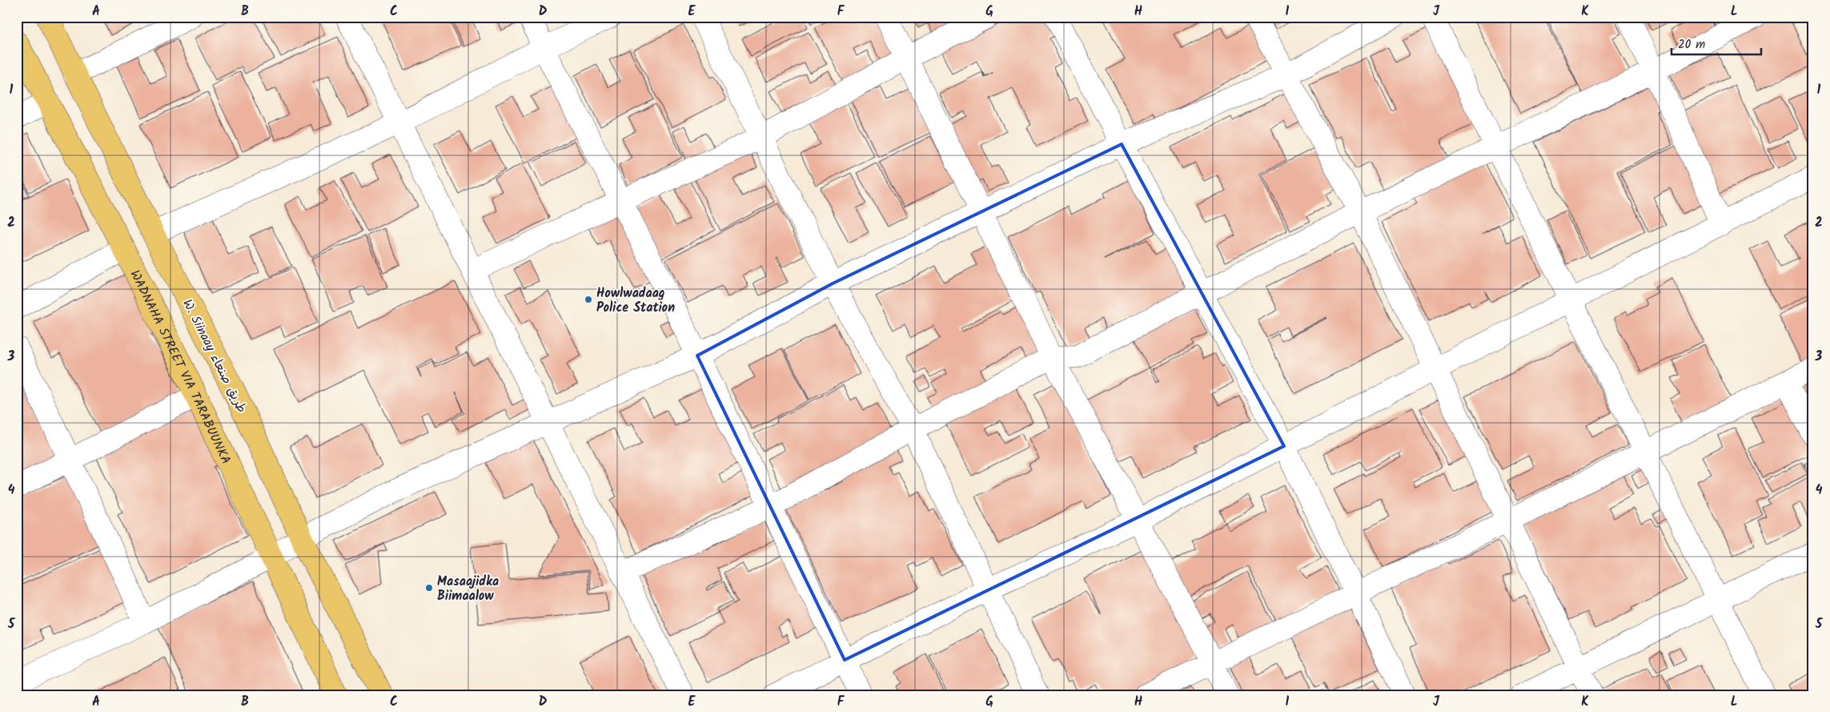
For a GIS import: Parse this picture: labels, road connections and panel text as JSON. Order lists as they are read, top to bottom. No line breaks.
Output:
{"streets":{"main road":["W. Siinaay طريق صنعاء","WADNAHA STREET VIA TARABUUNKA"]},"places":["Howlwadaag Police Station","Masaajidka Biimaalow"],"scale_bar":"20 m","grid":{"columns":["A","B","C","D","E","F","G","H","I","J","K","L"],"rows":["1","2","3","4","5"]}}
